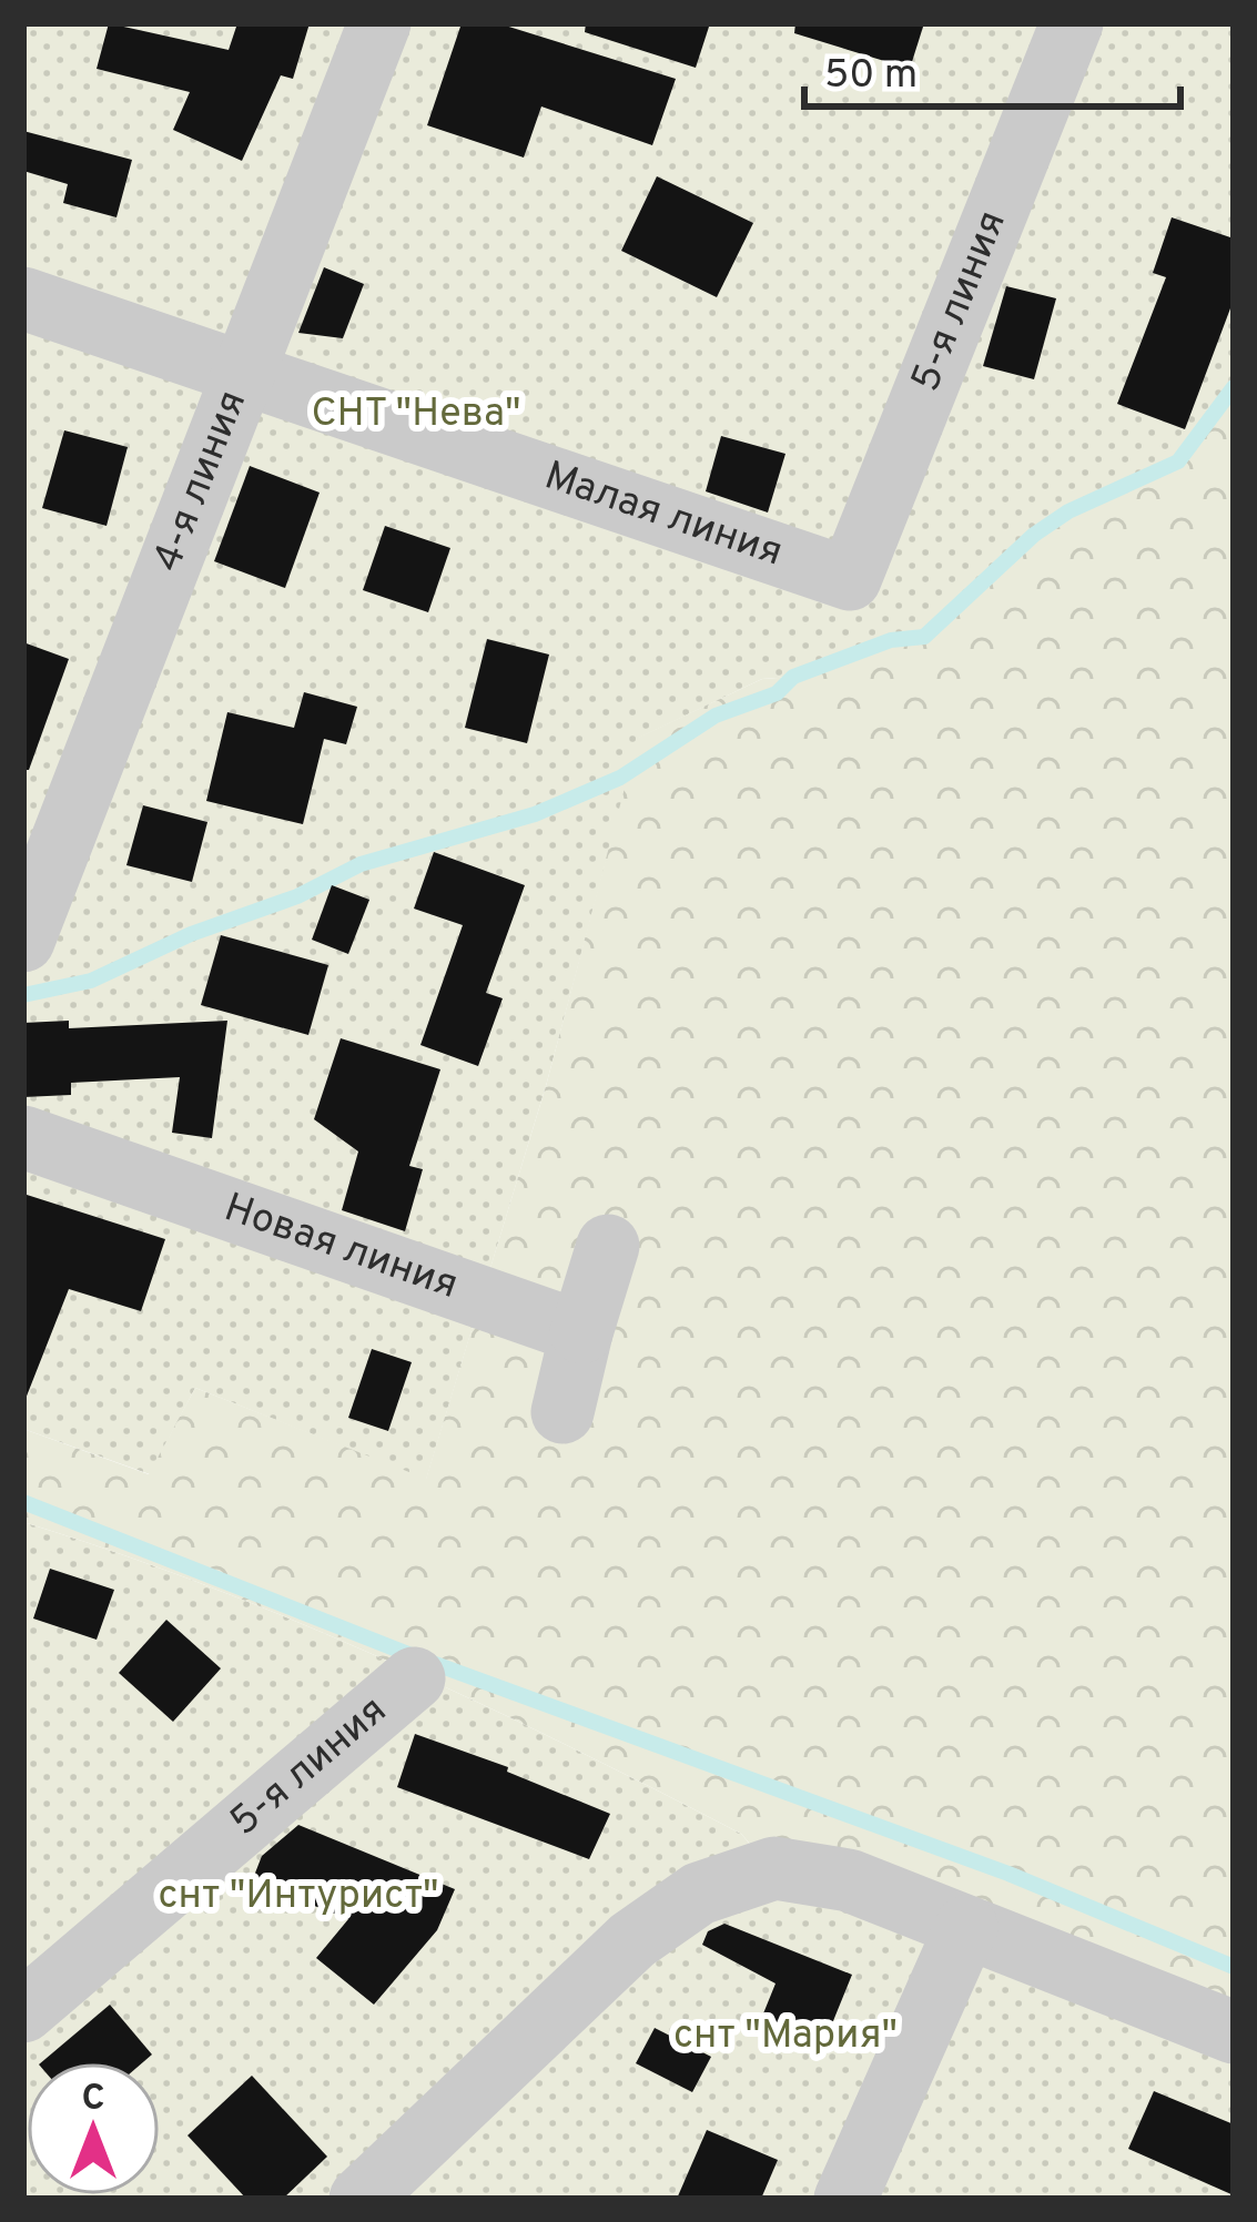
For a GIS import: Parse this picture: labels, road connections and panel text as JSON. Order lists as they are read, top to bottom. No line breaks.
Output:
{"streets":{"street":["5-я линия","4-я линия","Малая линия","Новая линия"]},"crossings":[["5-я линия","Малая линия"],["4-я линия","Малая линия"]],"parks":["СНТ \"Нева\"","снт \"Интурист\"","снт \"Мария\""],"scale_bar":"50 m","north":"top"}
